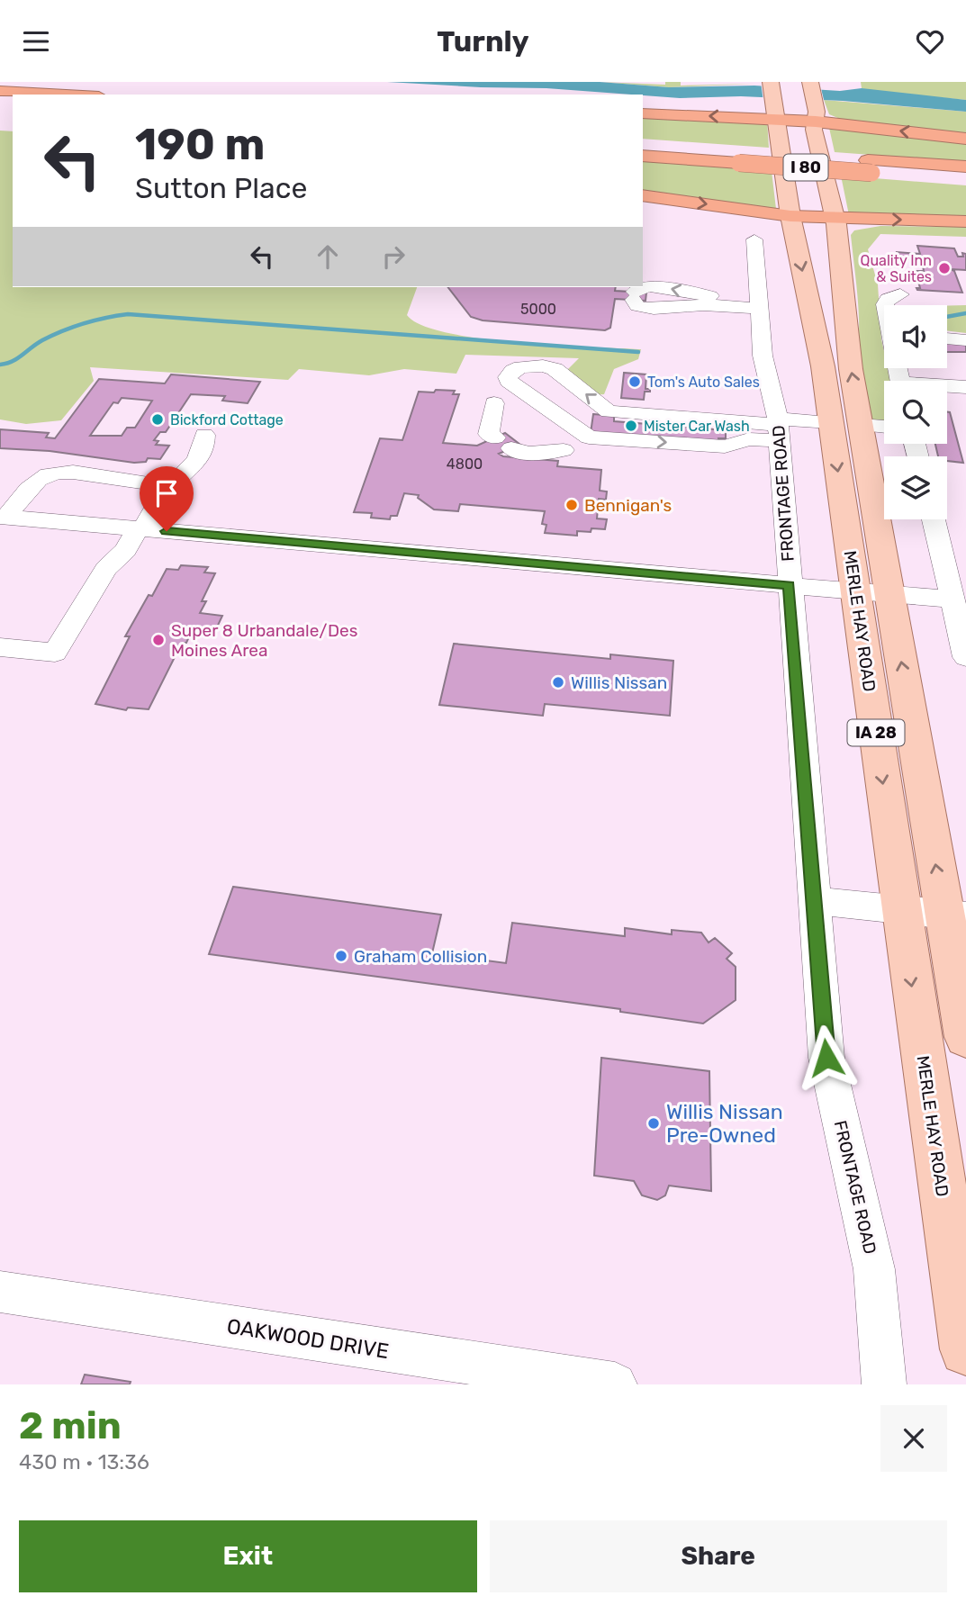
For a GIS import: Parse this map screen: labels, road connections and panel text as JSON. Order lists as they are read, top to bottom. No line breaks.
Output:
{"streets":{"highway":["I 80"],"main road":["MERLE HAY ROAD","IA 28"],"street":["FRONTAGE ROAD","OAKWOOD DRIVE"]},"places":["Quality Inn & Suites","Tom's Auto Sales","Bickford Cottage","Mister Car Wash","Bennigan's","Super 8 Urbandale/Des Moines Area","Willis Nissan","Graham Collision","Willis Nissan Pre-Owned"],"house_numbers":["5000","4800"],"page":{"header":"Turnly","turn":["190 m","Sutton Place"],"heading":["2 min","430 m · 13:36"],"buttons":["Exit","Share"]}}
